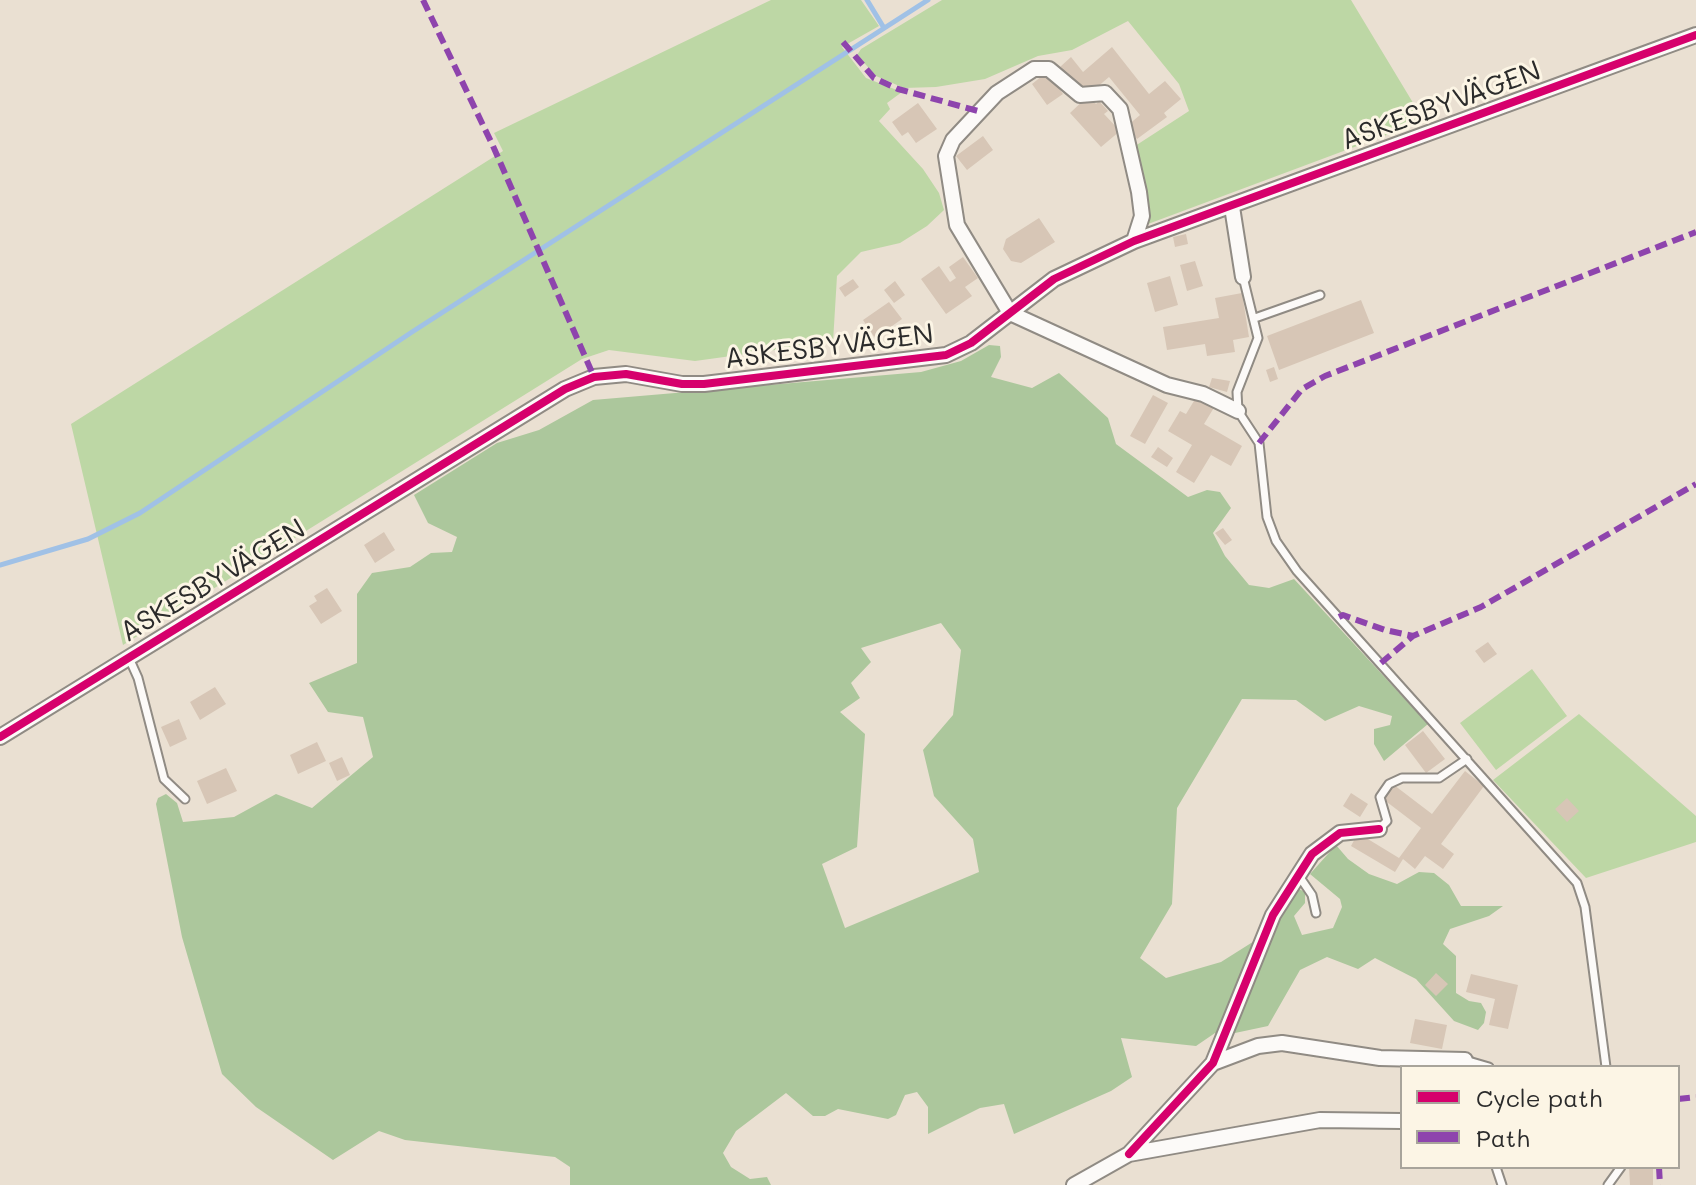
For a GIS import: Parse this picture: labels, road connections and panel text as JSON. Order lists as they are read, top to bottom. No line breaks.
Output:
{"streets":{"street":["ASKESBYVÄGEN"]},"legend":["Cycle path","Path"]}
